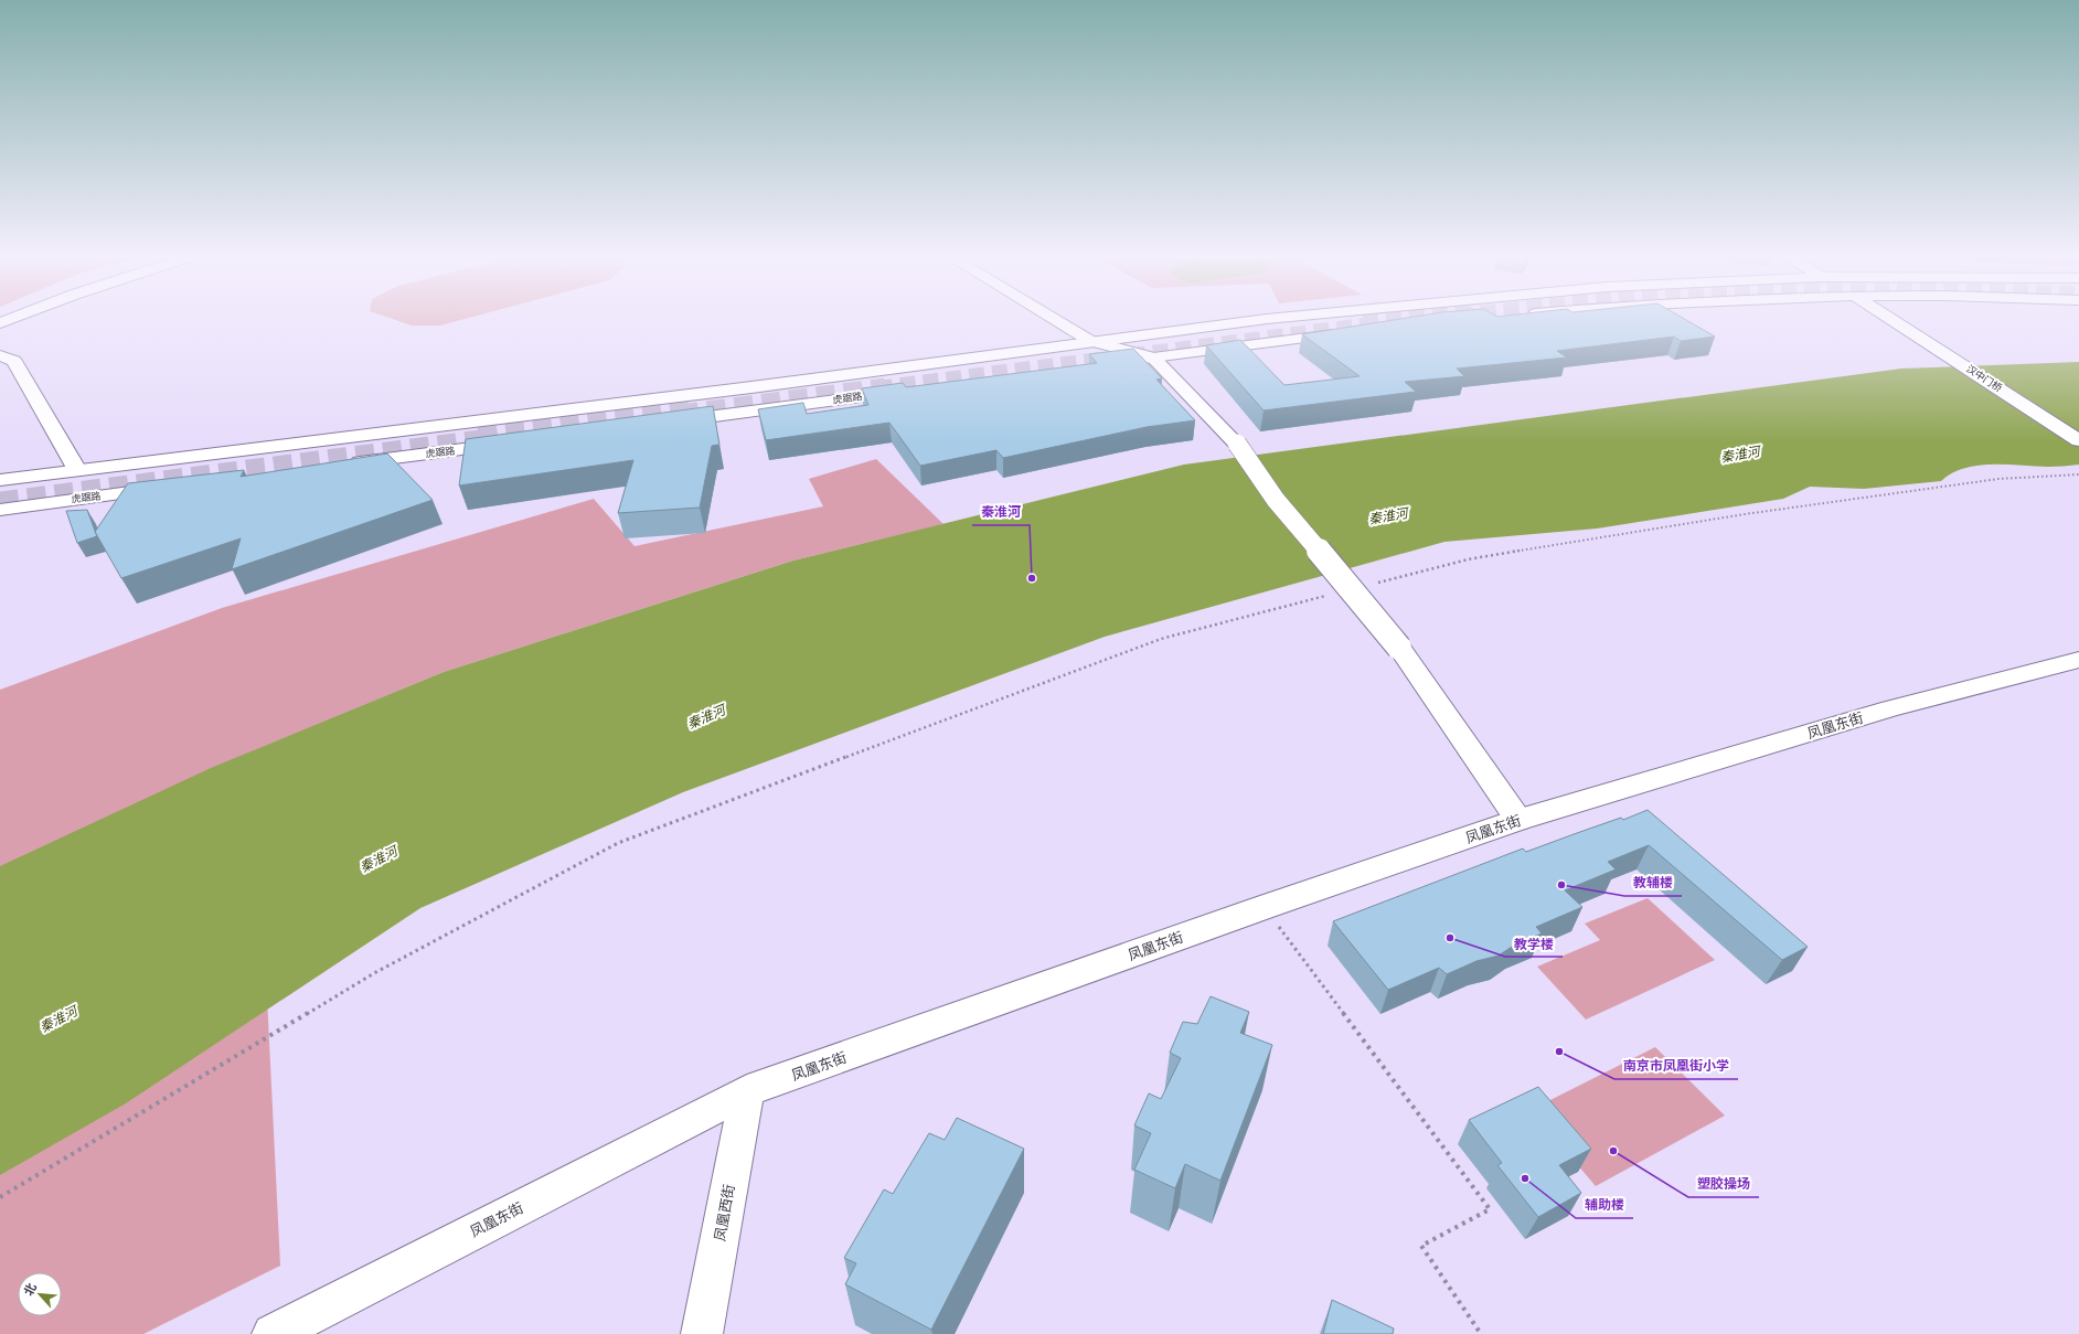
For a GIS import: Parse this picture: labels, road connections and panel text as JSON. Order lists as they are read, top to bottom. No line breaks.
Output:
{"streets":{"main road":["汉中门桥","虎踞路","凤凰东街","凤凰西街"]},"crossings":[["凤凰东街","凤凰西街"]],"water":["秦淮河"],"places":["秦淮河","教辅楼","教学楼","南京市凤凰街小学","塑胶操场","辅助楼"],"north":"top left"}
